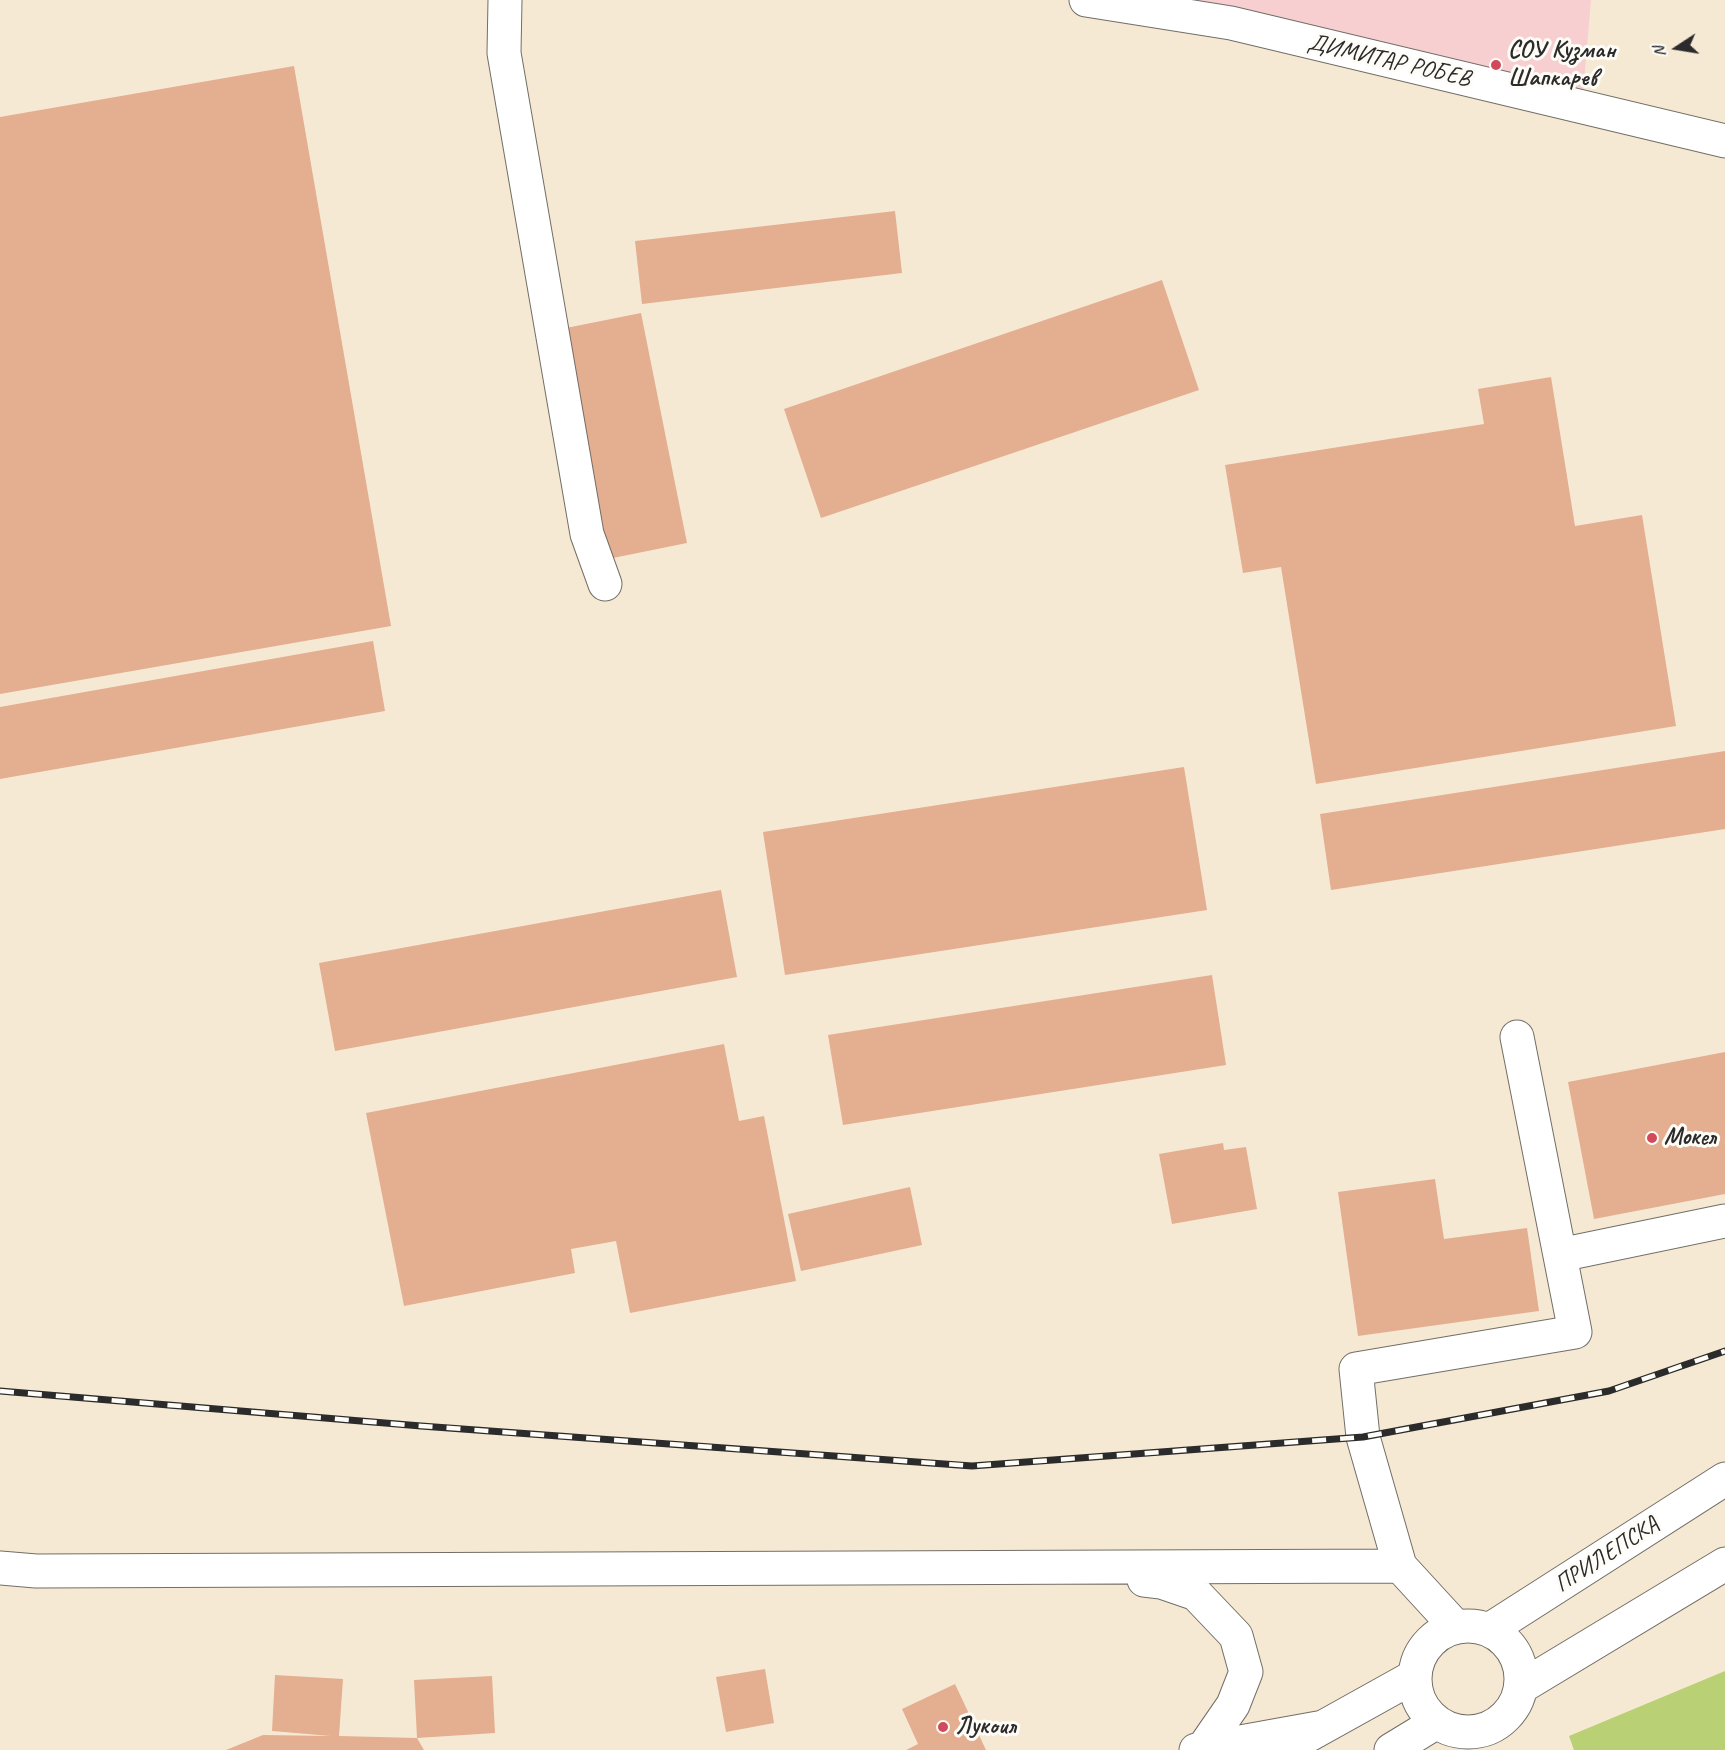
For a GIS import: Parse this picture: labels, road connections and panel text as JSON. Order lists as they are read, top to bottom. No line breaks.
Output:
{"streets":{"street":["ДИМИТАР РОБЕВ","ПРИЛЕПСКА"]},"places":["СОУ Кузман Шапкарев","Мокел","Лукоил"],"north":"left"}
